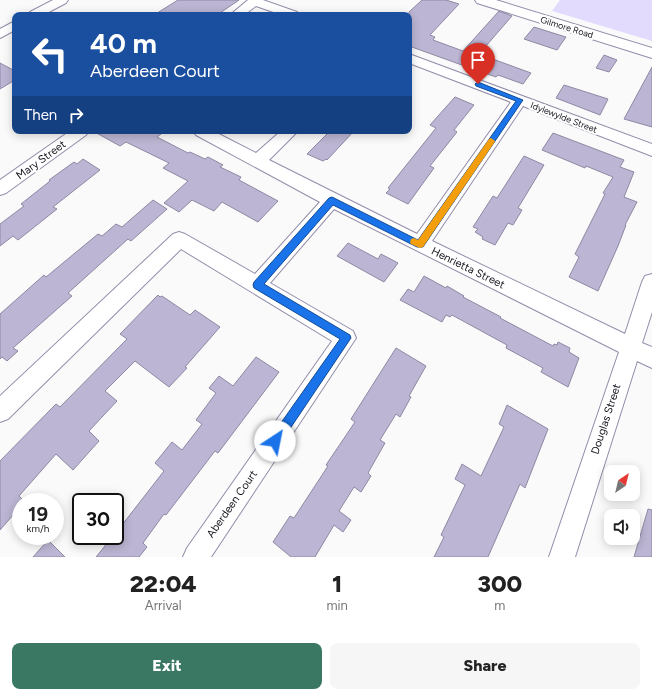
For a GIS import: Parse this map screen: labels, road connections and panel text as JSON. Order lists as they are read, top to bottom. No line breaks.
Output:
{"streets":{"main road":["Gilmore Road"],"street":["Idylewylde Street","Mary Street","Henrietta Street","Douglas Street","Aberdeen Court"]},"crossings":[["Henrietta Street","Douglas Street"]],"north":"top right","page":{"turn":["40 m","Aberdeen Court"],"then":"Then","speed":"19 km/h","limit":"30","eta":["22:04","Arrival","1","min","300","m"],"buttons":["Exit","Share"]}}
